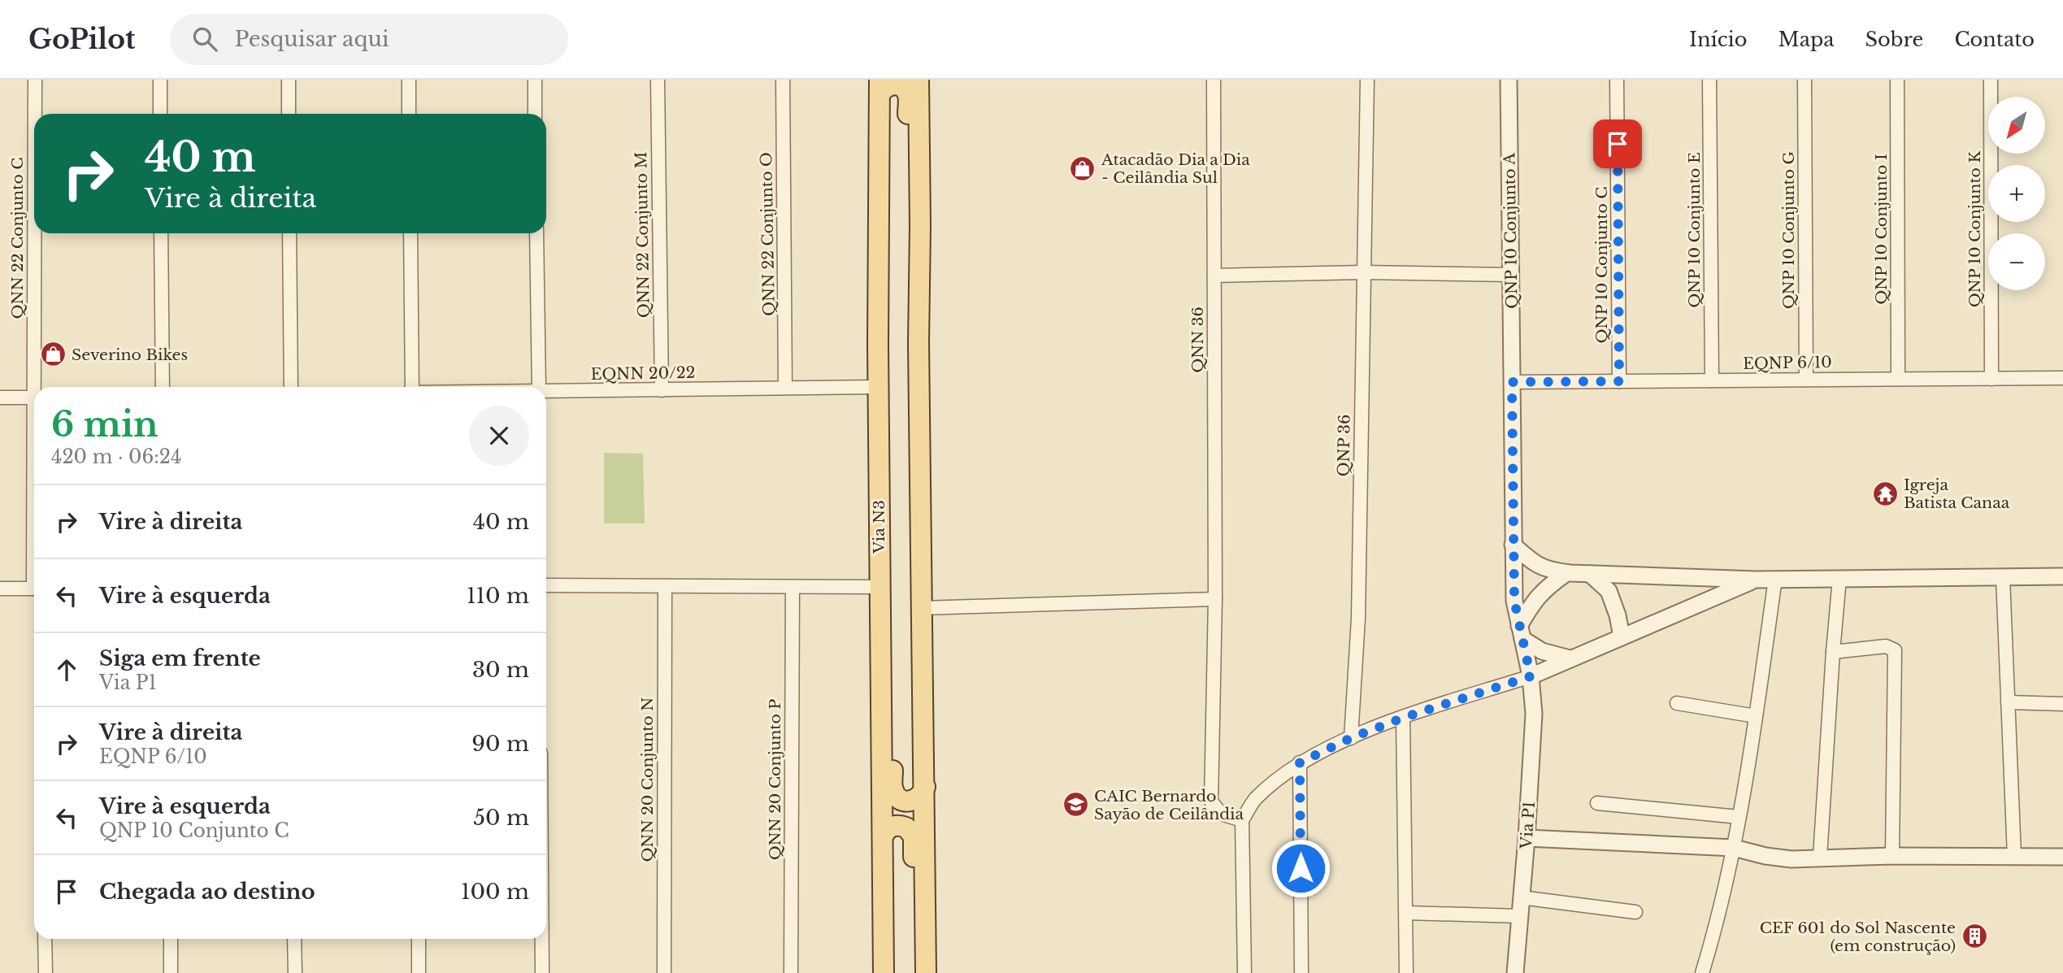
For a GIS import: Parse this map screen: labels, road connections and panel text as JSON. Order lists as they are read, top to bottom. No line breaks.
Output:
{"streets":{"main road":["Via N3"],"street":["QNP 10 Conjunto I","QNP 10 Conjunto K","QNP 10 Conjunto E","QNP 10 Conjunto G","QNP 10 Conjunto A","QNN 22 Conjunto O","QNN 22 Conjunto M","QNN 22 Conjunto C","QNP 10 Conjunto C","QNN 36","EQNP 6/10","EQNN 20/22","QNP 36","QNN 20 Conjunto N","QNN 20 Conjunto P","Via P1"]},"crossings":[["QNP 10 Conjunto I","EQNP 6/10"],["QNP 10 Conjunto K","EQNP 6/10"],["QNP 10 Conjunto E","EQNP 6/10"],["QNP 10 Conjunto G","EQNP 6/10"],["QNP 10 Conjunto A","EQNP 6/10"],["QNN 22 Conjunto O","EQNN 20/22"],["QNN 22 Conjunto M","EQNN 20/22"],["QNP 10 Conjunto C","EQNP 6/10"],["EQNN 20/22","Via N3"]],"places":{"shop":["Atacadão Dia a Dia - Ceilândia Sul","Severino Bikes"],"temple":["Igreja Batista Canaa"],"school or university":["CAIC Bernardo Sayão de Ceilândia"],"building":["CEF 601 do Sol Nascente (em construção)"]},"north":"bottom left","page":{"header":"GoPilot","search":"Pesquisar aqui","nav":["Início","Mapa","Sobre","Contato"],"map_buttons":["+","−"],"turn":["40 m","Vire à direita"],"heading":["6 min","420 m · 06:24"],"list":[{"name":"Vire à direita","value":"40 m"},{"name":"Vire à esquerda","value":"110 m"},{"name":"Siga em frente","note":"Via P1","value":"30 m"},{"name":"Vire à direita","note":"EQNP 6/10","value":"90 m"},{"name":"Vire à esquerda","note":"QNP 10 Conjunto C","value":"50 m"},{"name":"Chegada ao destino","value":"100 m"}]}}
